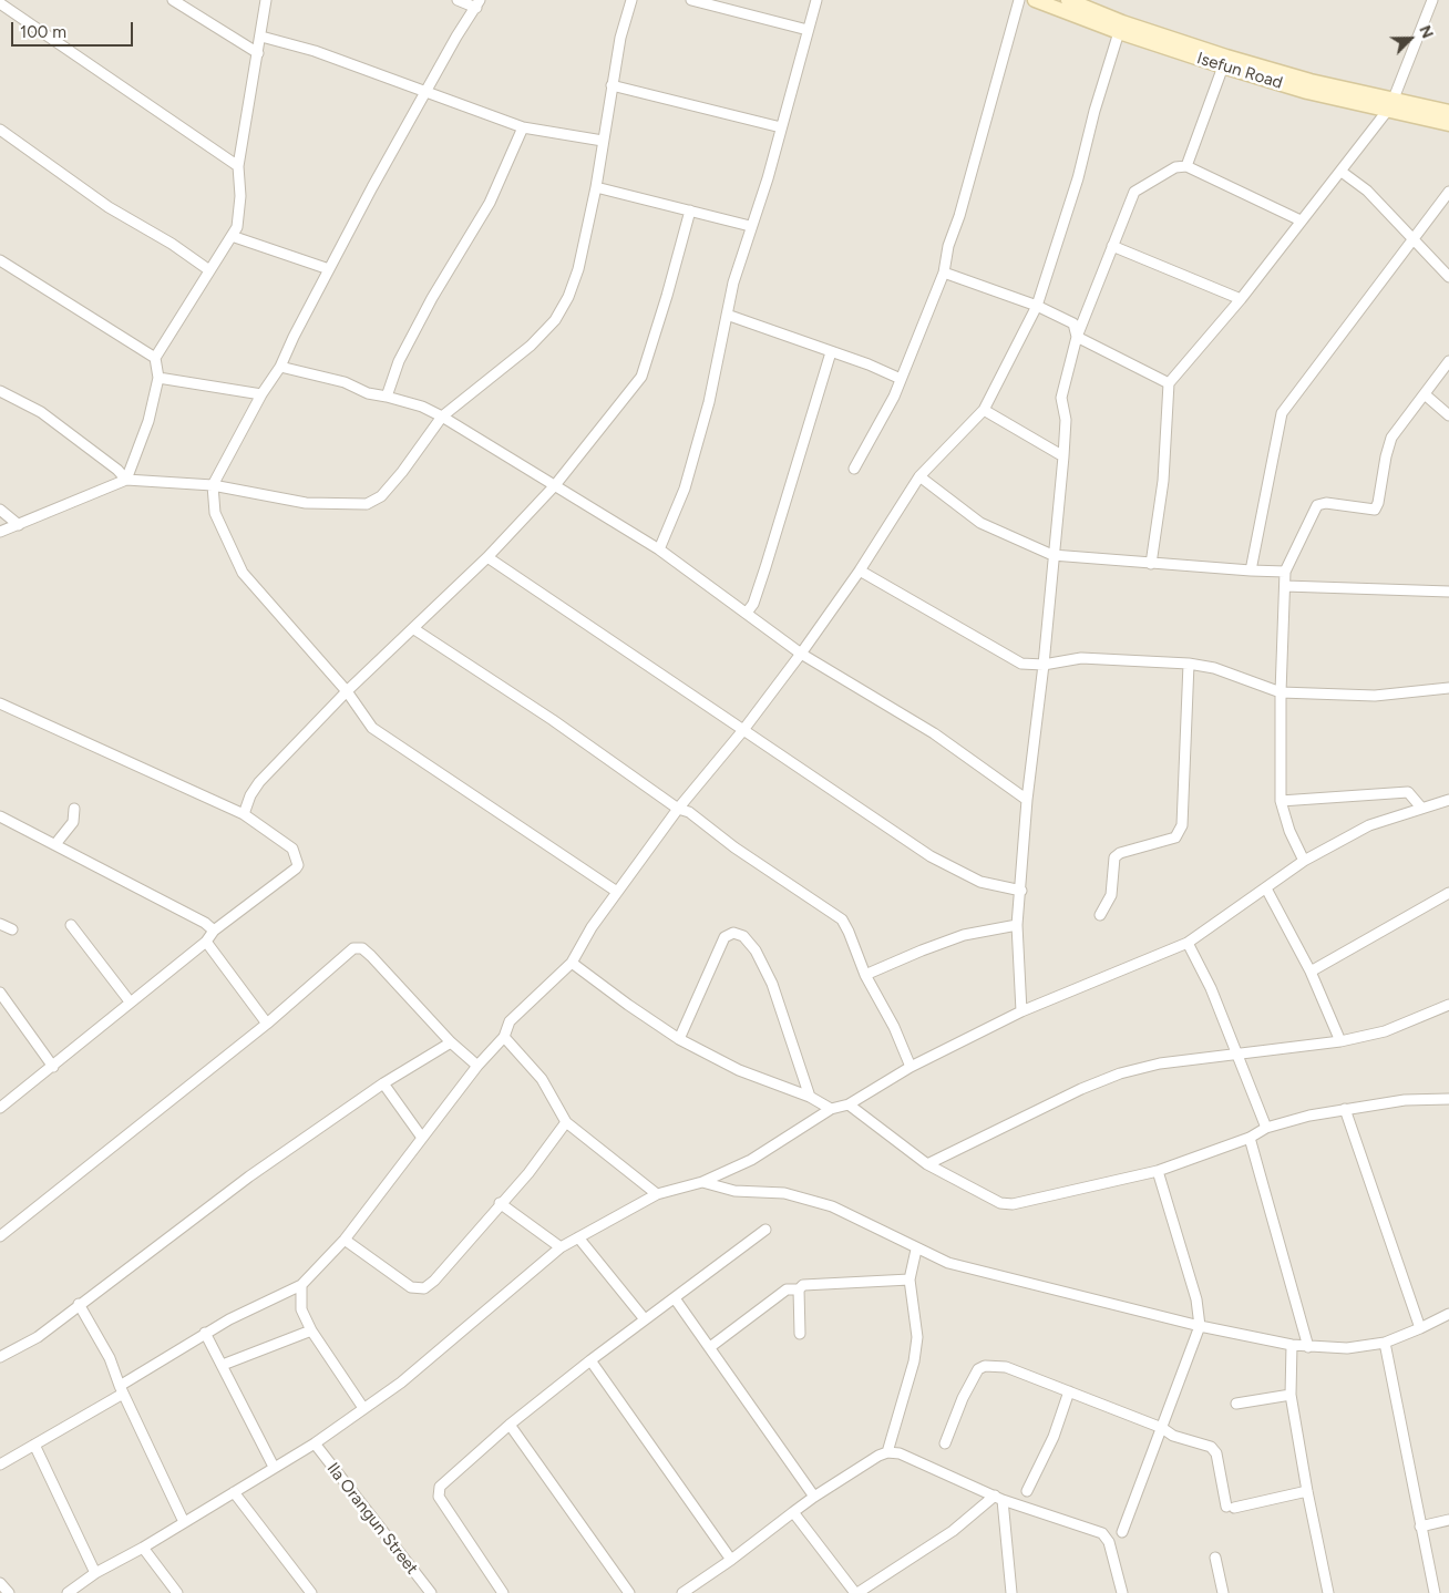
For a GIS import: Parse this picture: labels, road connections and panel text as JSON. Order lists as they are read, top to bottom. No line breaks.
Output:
{"streets":{"street":["Isefun Road","Ila Orangun Street"]},"scale_bar":"100 m","north":"top right"}
